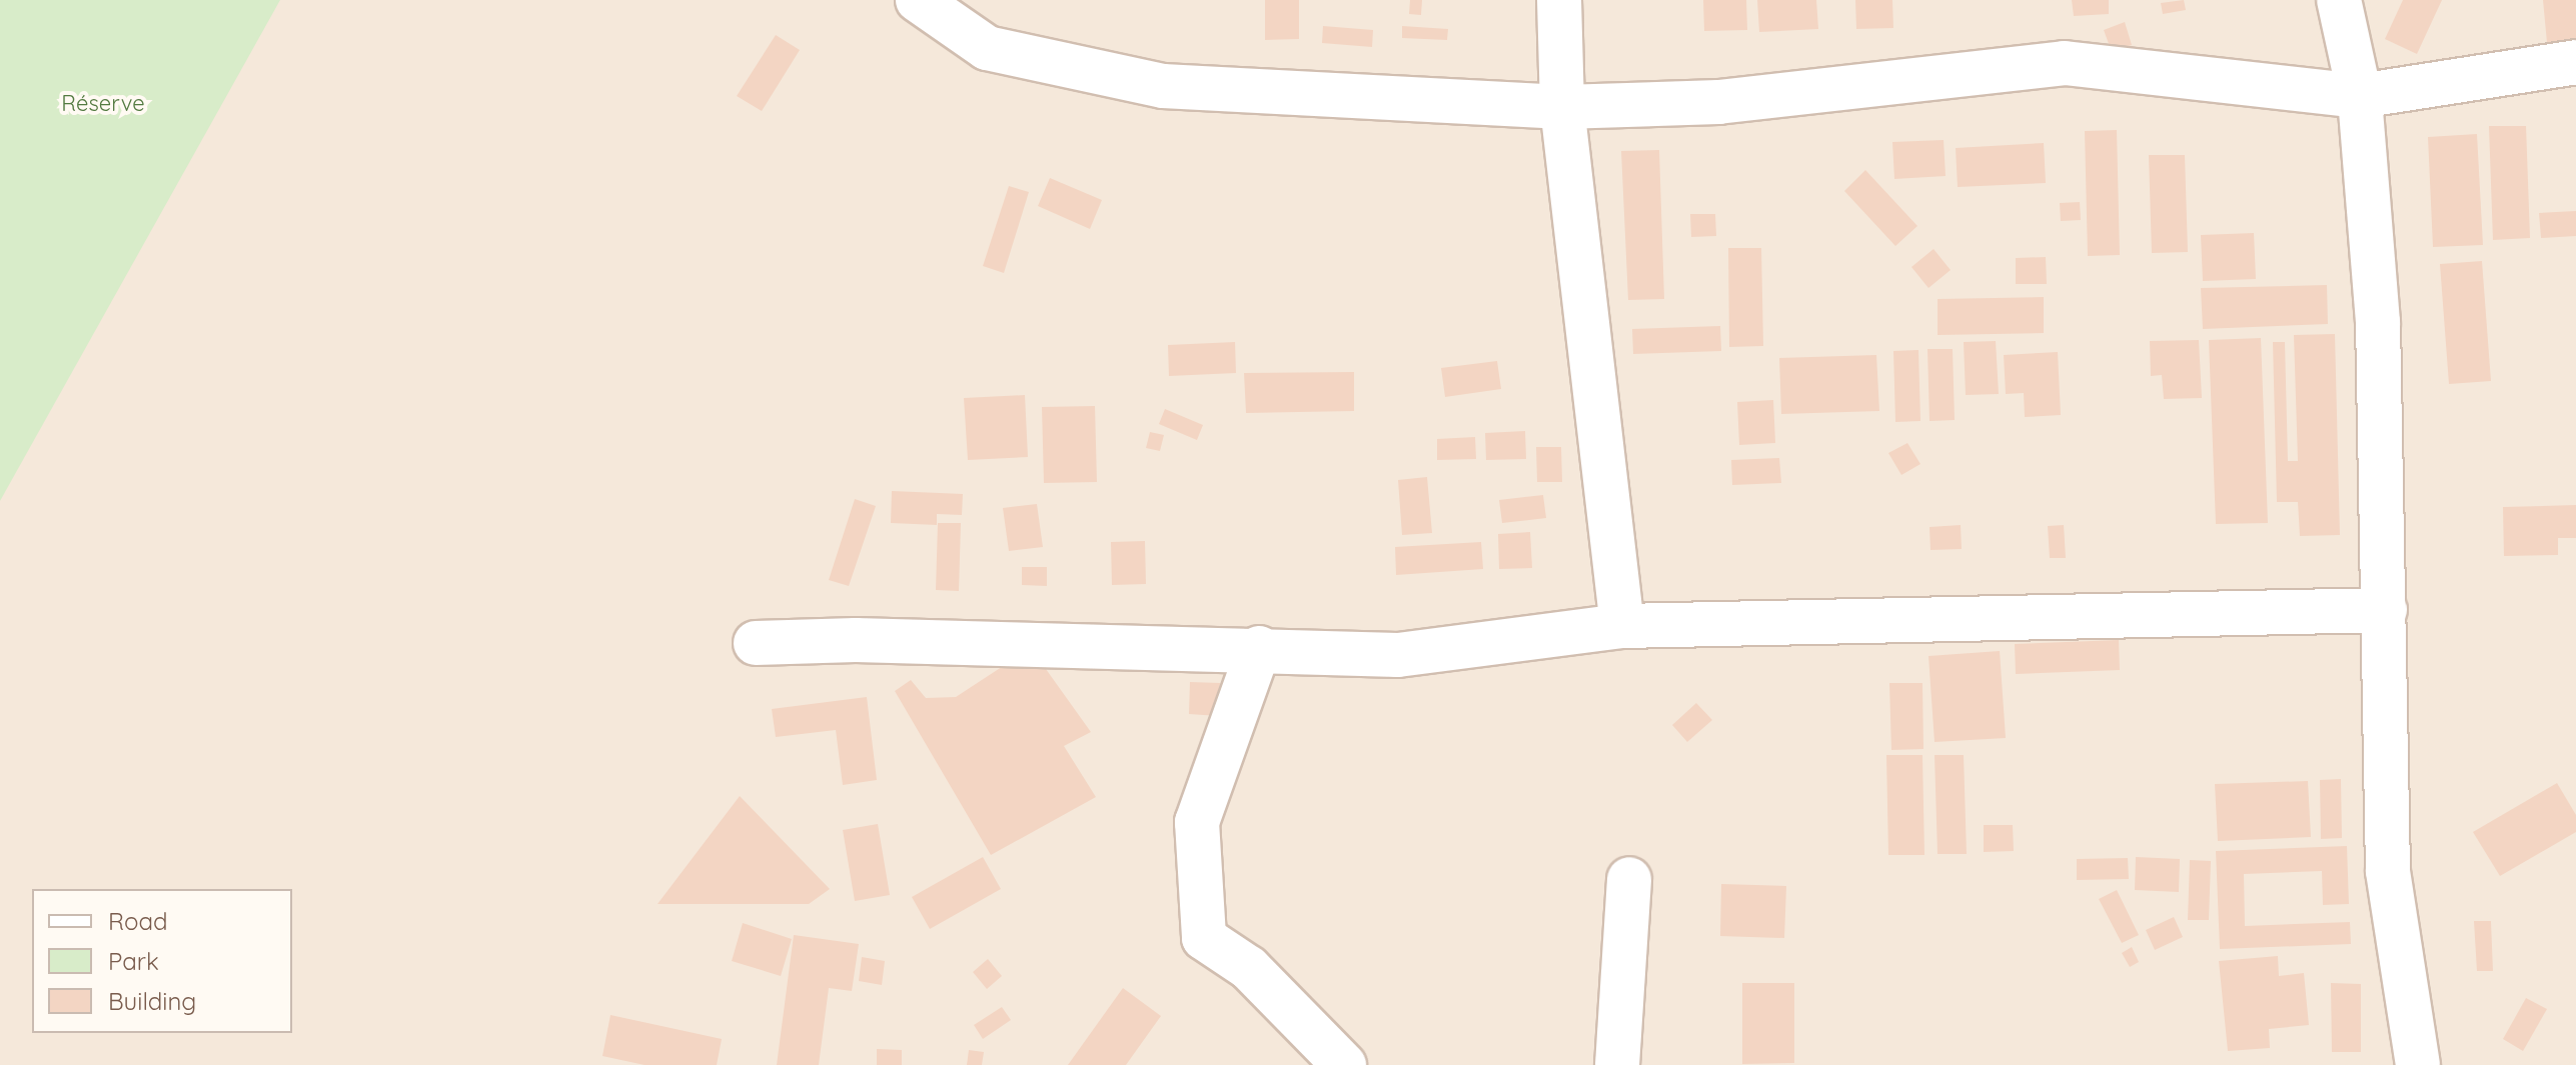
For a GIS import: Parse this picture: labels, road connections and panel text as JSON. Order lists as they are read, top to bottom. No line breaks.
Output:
{"parks":["Réserve"],"legend":["Road","Park","Building"]}
